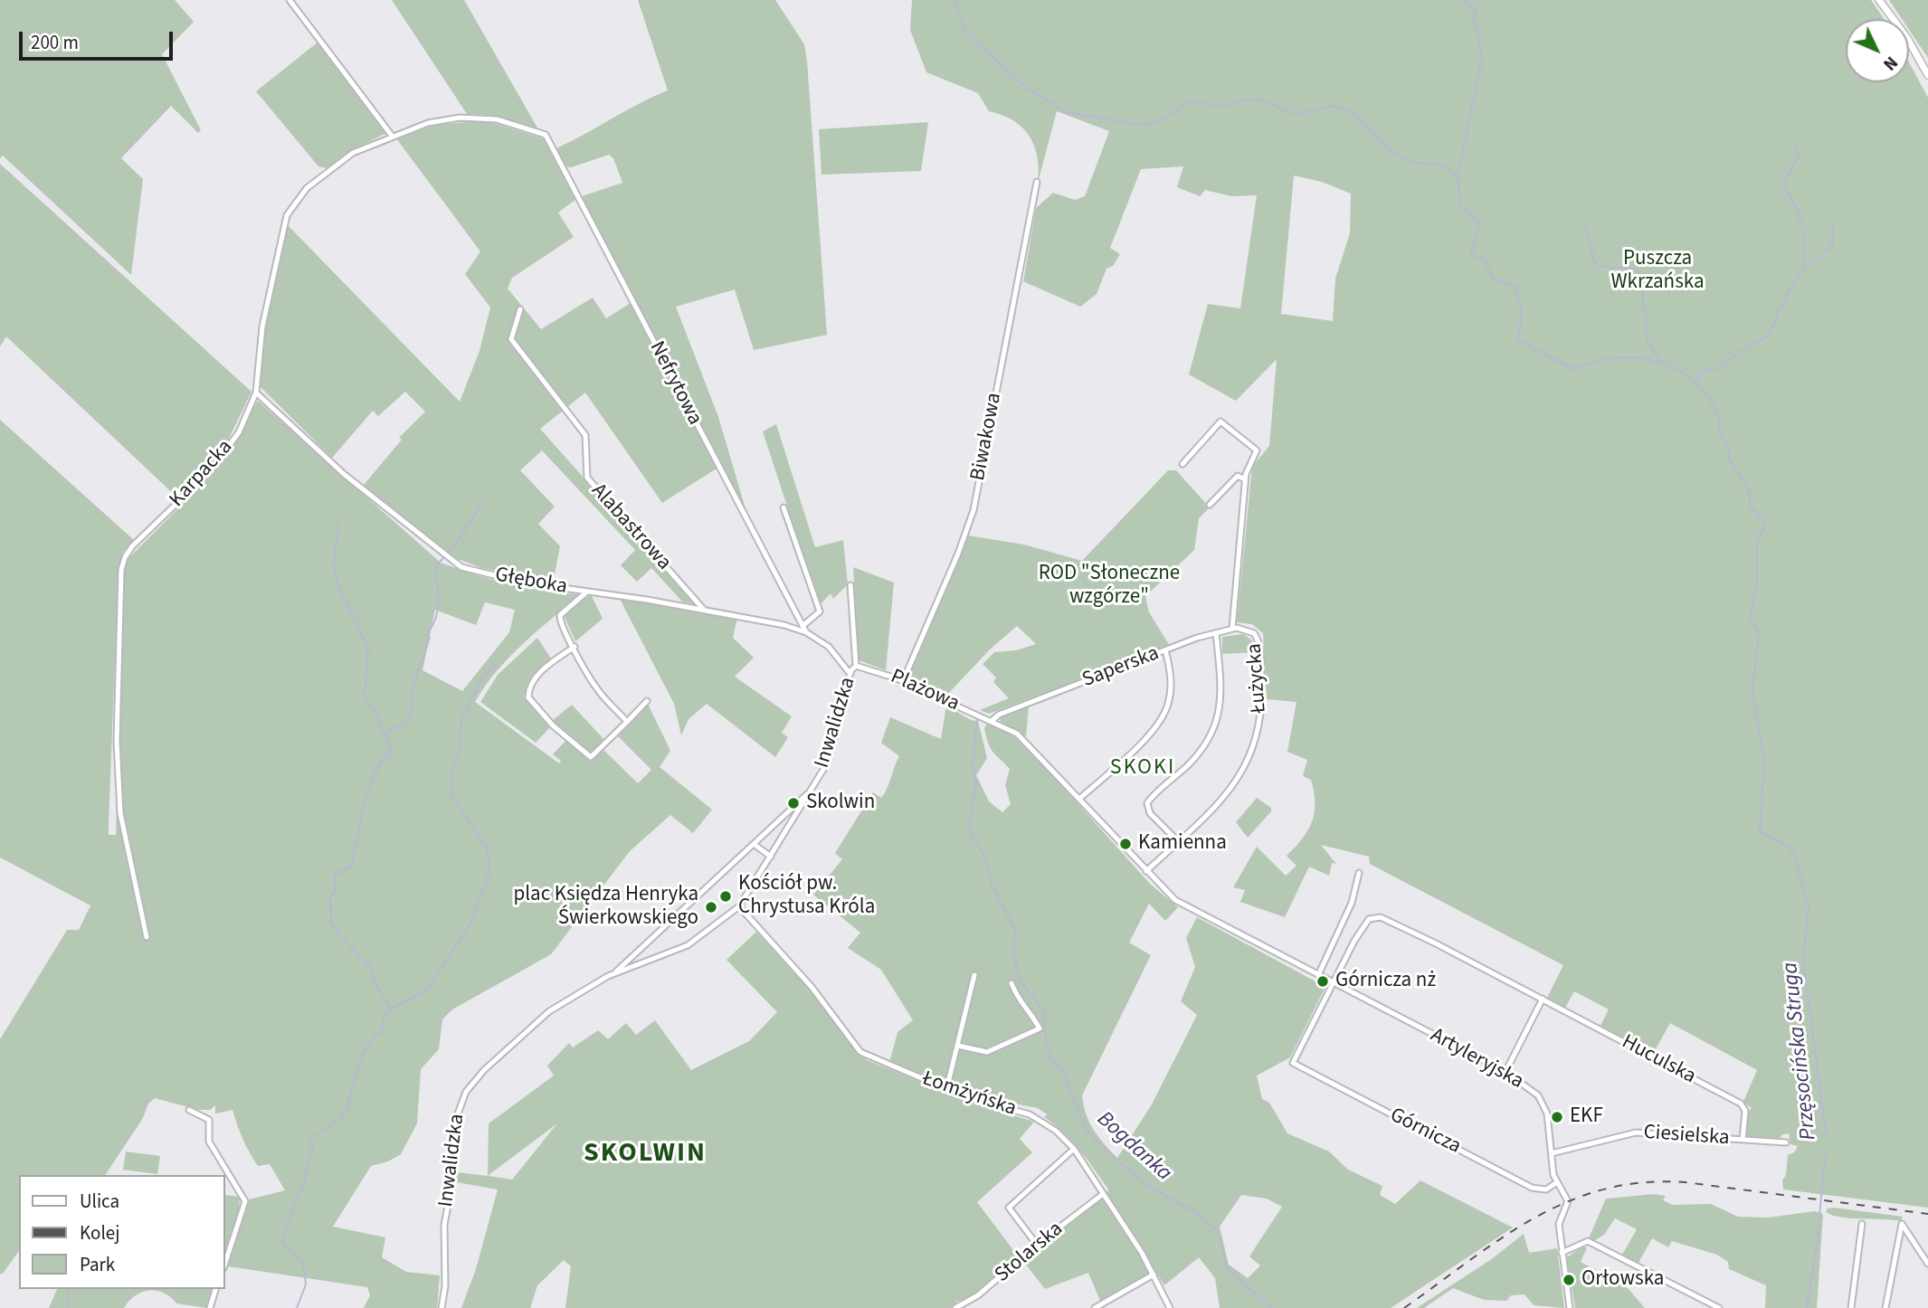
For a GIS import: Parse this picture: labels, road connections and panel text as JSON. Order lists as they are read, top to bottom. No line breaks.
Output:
{"streets":{"street":["Nefrytowa","Biwakowa","Karpacka","Alabastrowa","Głęboka","Saperska","Łużycka","Plażowa","Inwalidzka","Artyleryjska","Huculska","Łomżyńska","Górnicza","Ciesielska","Stolarska"]},"crossings":[["Nefrytowa","Karpacka"],["Nefrytowa","Głęboka"],["Biwakowa","Plażowa"],["Karpacka","Głęboka"],["Alabastrowa","Głęboka"],["Głęboka","Inwalidzka"],["Saperska","Łużycka"],["Saperska","Plażowa"],["Plażowa","Inwalidzka"],["Inwalidzka","Łomżyńska"],["Artyleryjska","Huculska"],["Artyleryjska","Górnicza"],["Artyleryjska","Ciesielska"],["Huculska","Górnicza"],["Huculska","Ciesielska"],["Łomżyńska","Stolarska"]],"districts":["SKOKI","SKOLWIN"],"water":["Przęsocińska Struga","Bogdanka"],"parks":["Puszcza Wkrzańska","ROD \"Słoneczne wzgórze\""],"places":["Skolwin","Kamienna","Kościół pw. Chrystusa Króla","plac Księdza Henryka Świerkowskiego","Górnicza nż","EKF","Orłowska"],"legend":["Ulica","Kolej","Park"],"scale_bar":"200 m","north":"bottom right"}
